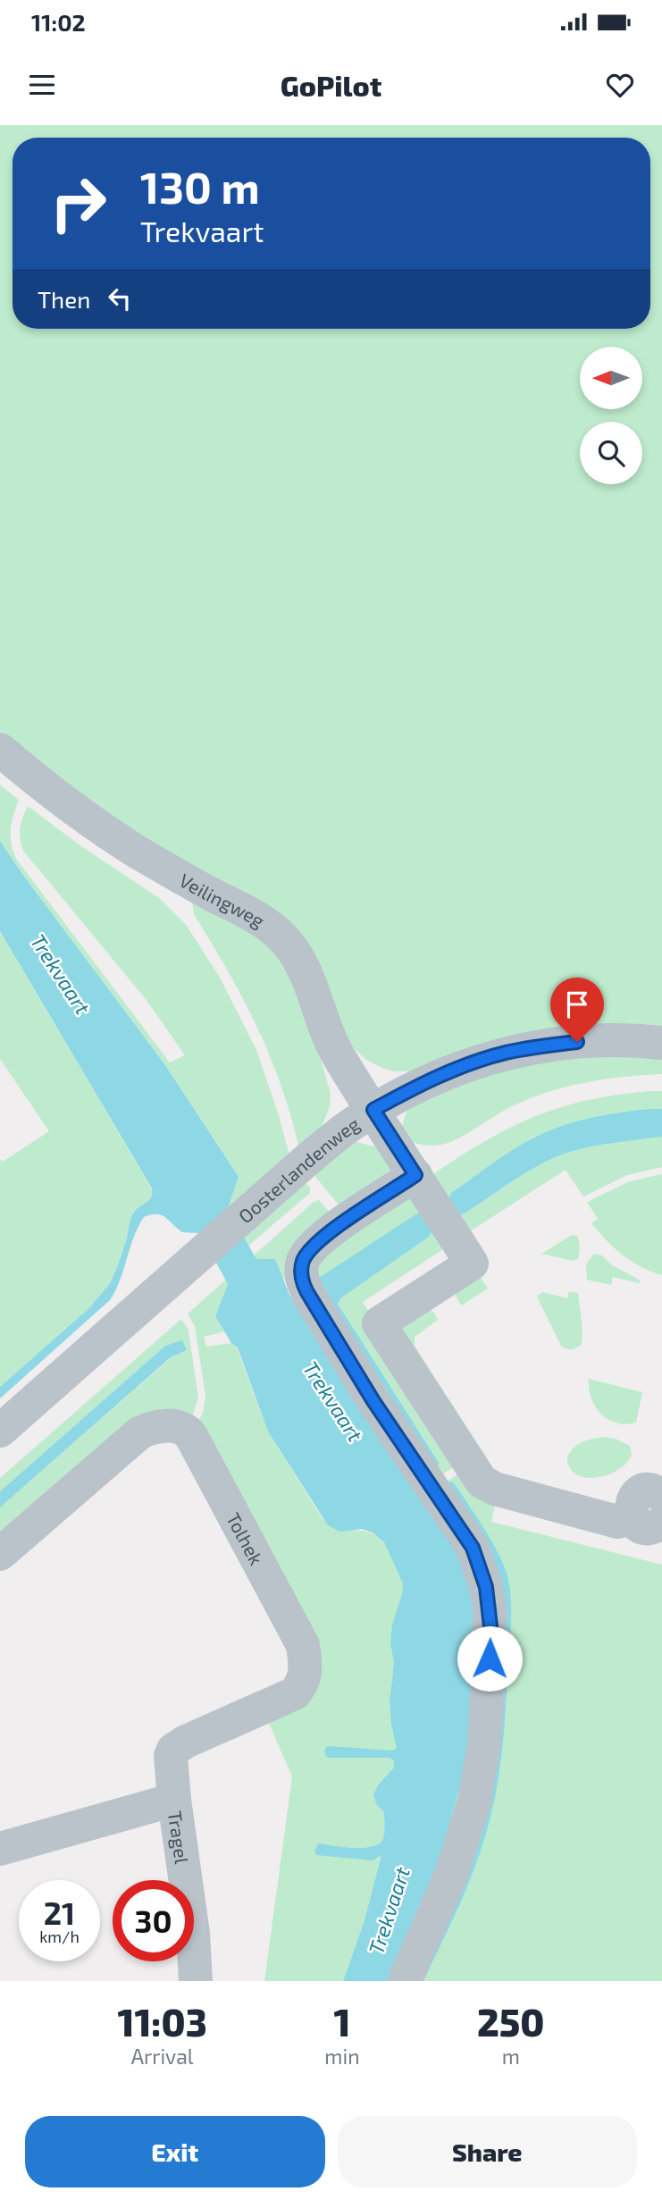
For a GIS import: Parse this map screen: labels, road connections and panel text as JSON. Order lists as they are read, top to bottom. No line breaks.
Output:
{"streets":{"street":["Veilingweg","Oosterlandenweg","Tolhek","Tragel"]},"crossings":[["Veilingweg","Oosterlandenweg"],["Tolhek","Tragel"]],"water":["Trekvaart"],"north":"left","page":{"status":"11:02","header":"GoPilot","turn":["130 m","Trekvaart"],"then":"Then","speed":"21 km/h","limit":"30","eta":["11:03","Arrival","1","min","250","m"],"buttons":["Exit","Share"]}}
